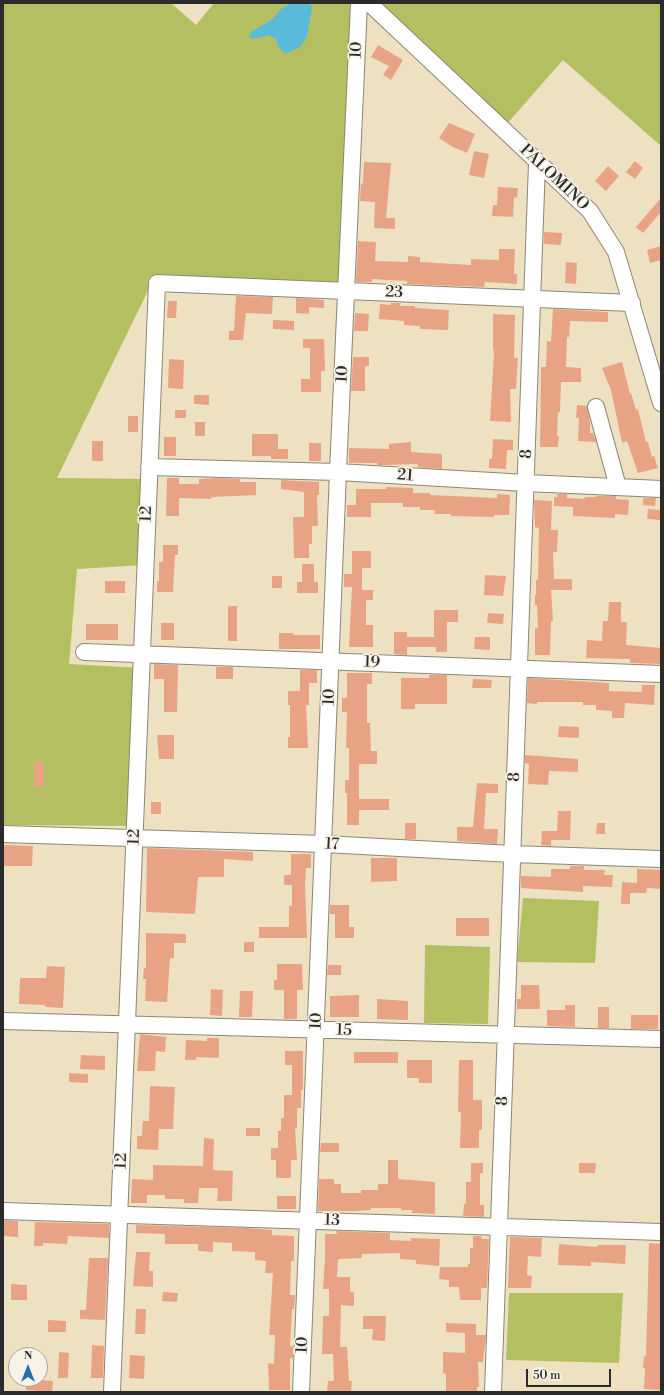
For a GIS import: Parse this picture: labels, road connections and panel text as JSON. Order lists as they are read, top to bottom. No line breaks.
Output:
{"streets":{"street":["10","PALOMINO","23","8","21","12","19","17","15","13"]},"crossings":[["10","23"],["10","21"],["10","19"],["10","17"],["10","15"],["10","13"],["PALOMINO","23"],["PALOMINO","8"],["23","8"],["23","12"],["8","21"],["8","19"],["8","17"],["8","15"],["8","13"],["21","12"],["12","19"],["12","17"],["12","15"],["12","13"]],"scale_bar":"50 m","north":"top"}
